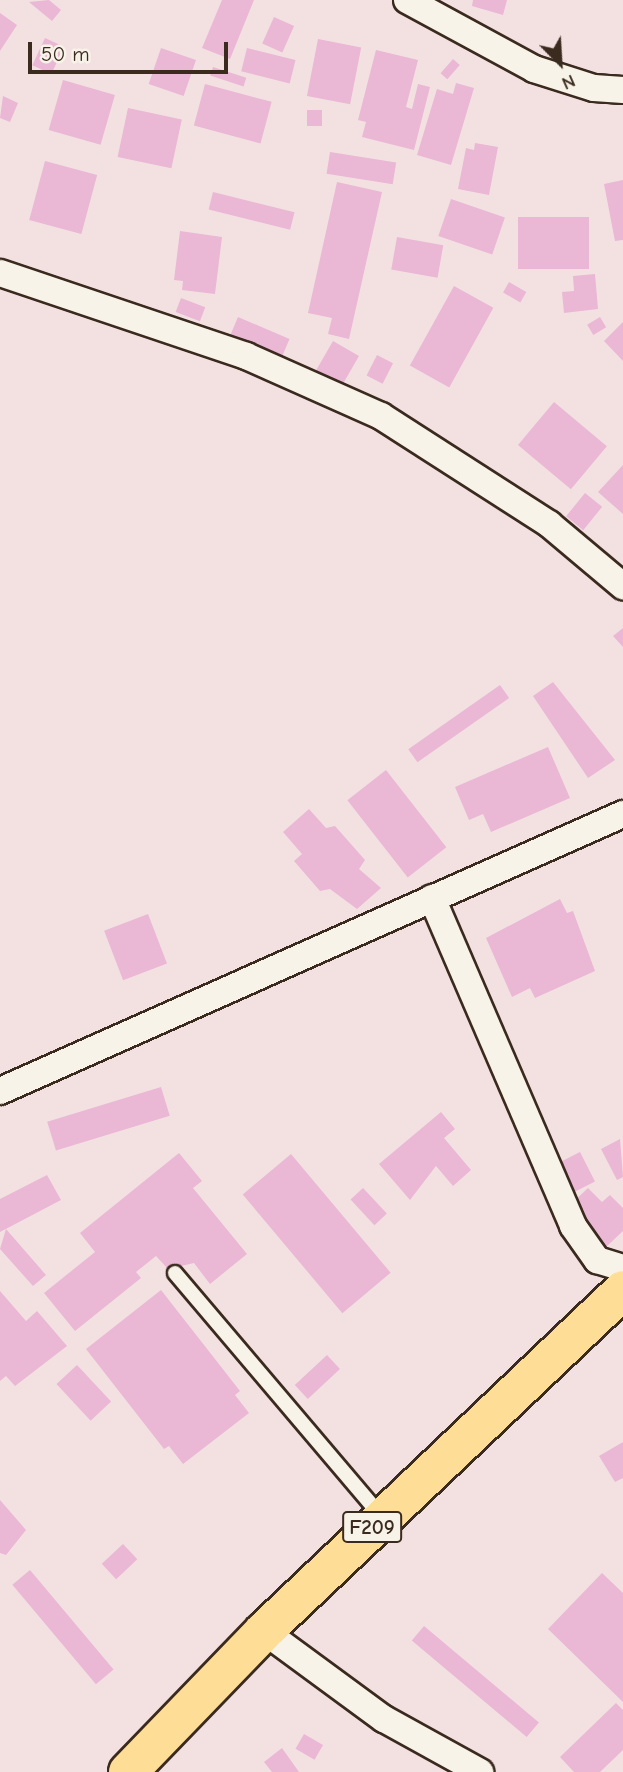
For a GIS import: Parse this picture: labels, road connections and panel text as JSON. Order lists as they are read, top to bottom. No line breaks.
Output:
{"streets":{"main road":["F209"]},"scale_bar":"50 m","north":"bottom right"}
